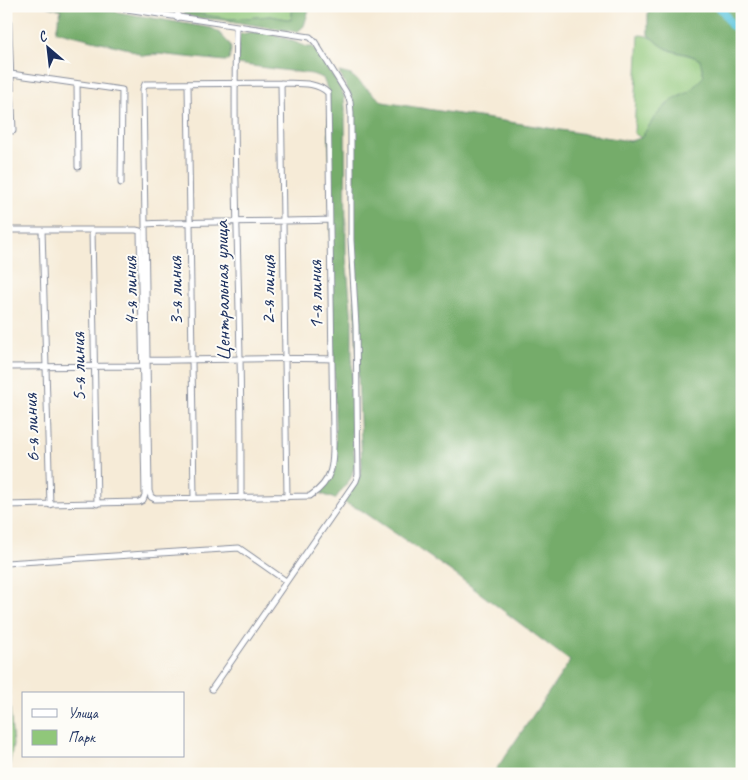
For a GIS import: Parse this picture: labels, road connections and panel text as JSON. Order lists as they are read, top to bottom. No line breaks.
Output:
{"streets":{"street":["2-я линия","4-я линия","3-я линия","Центральная улица","1-я линия","5-я линия","6-я линия"]},"crossings":[["2-я линия","1-я линия"],["4-я линия","3-я линия"]],"legend":["Улица","Парк"],"north":"top left"}
